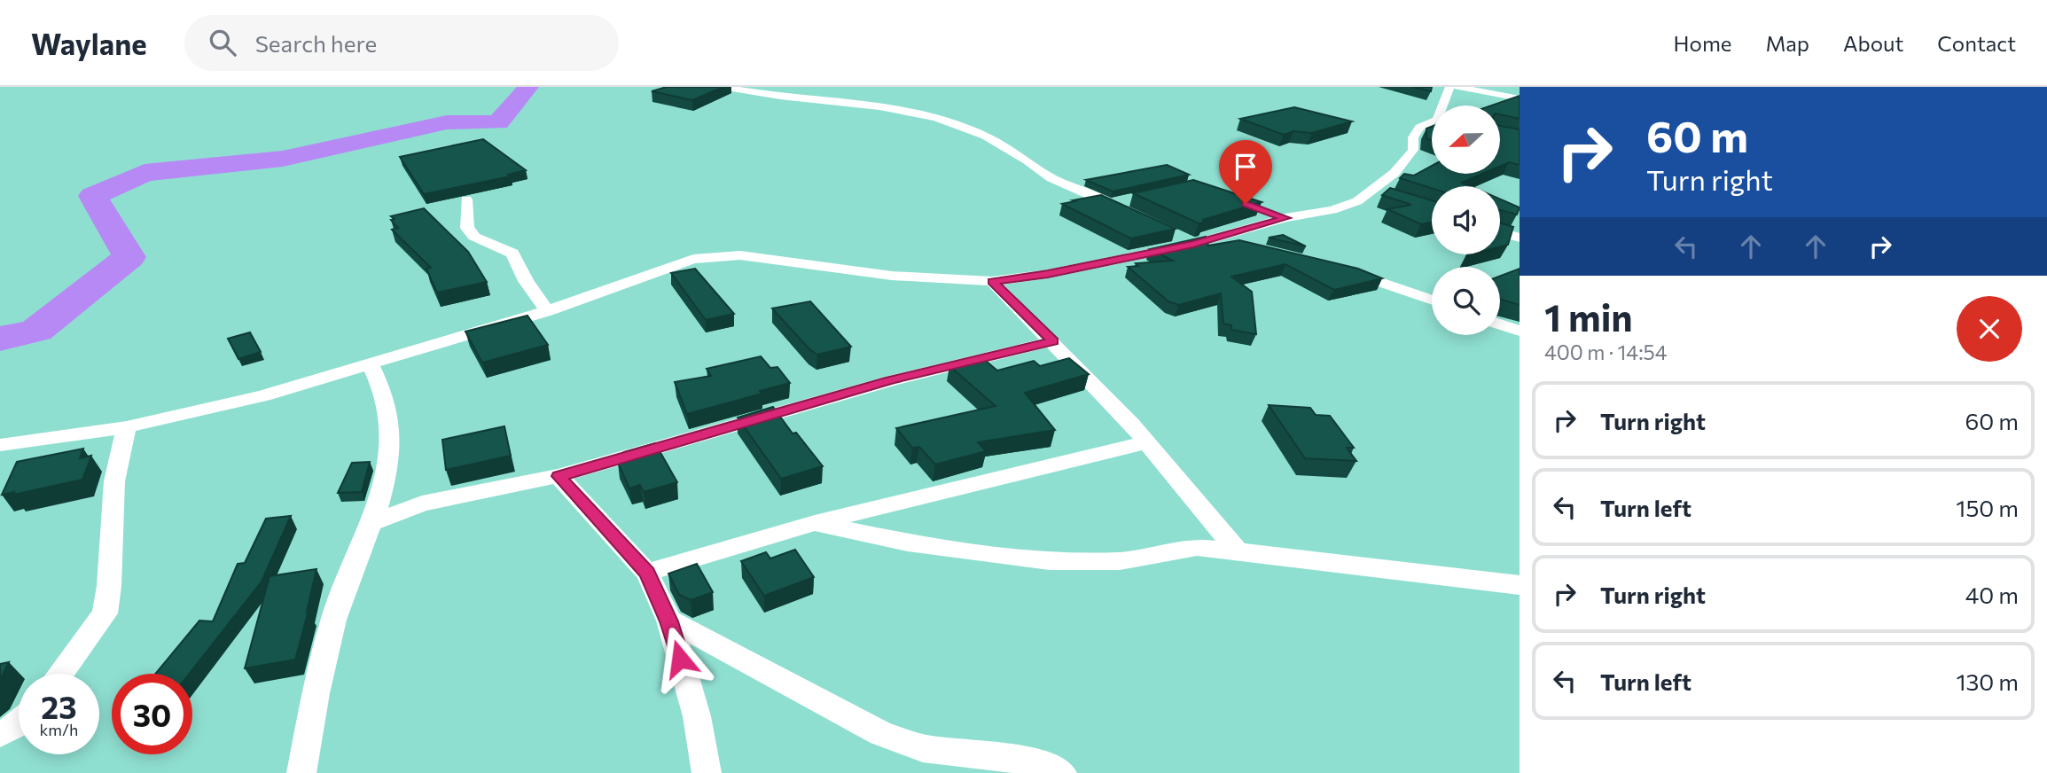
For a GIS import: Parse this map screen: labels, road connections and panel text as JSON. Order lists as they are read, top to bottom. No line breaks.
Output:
{"north":"left","page":{"header":"Waylane","search":"Search here","nav":["Home","Map","About","Contact"],"turn":["60 m","Turn right"],"heading":["1 min","400 m · 14:54"],"list":[{"name":"Turn right","value":"60 m"},{"name":"Turn left","value":"150 m"},{"name":"Turn right","value":"40 m"},{"name":"Turn left","value":"130 m"}],"speed":"23 km/h","limit":"30"}}
